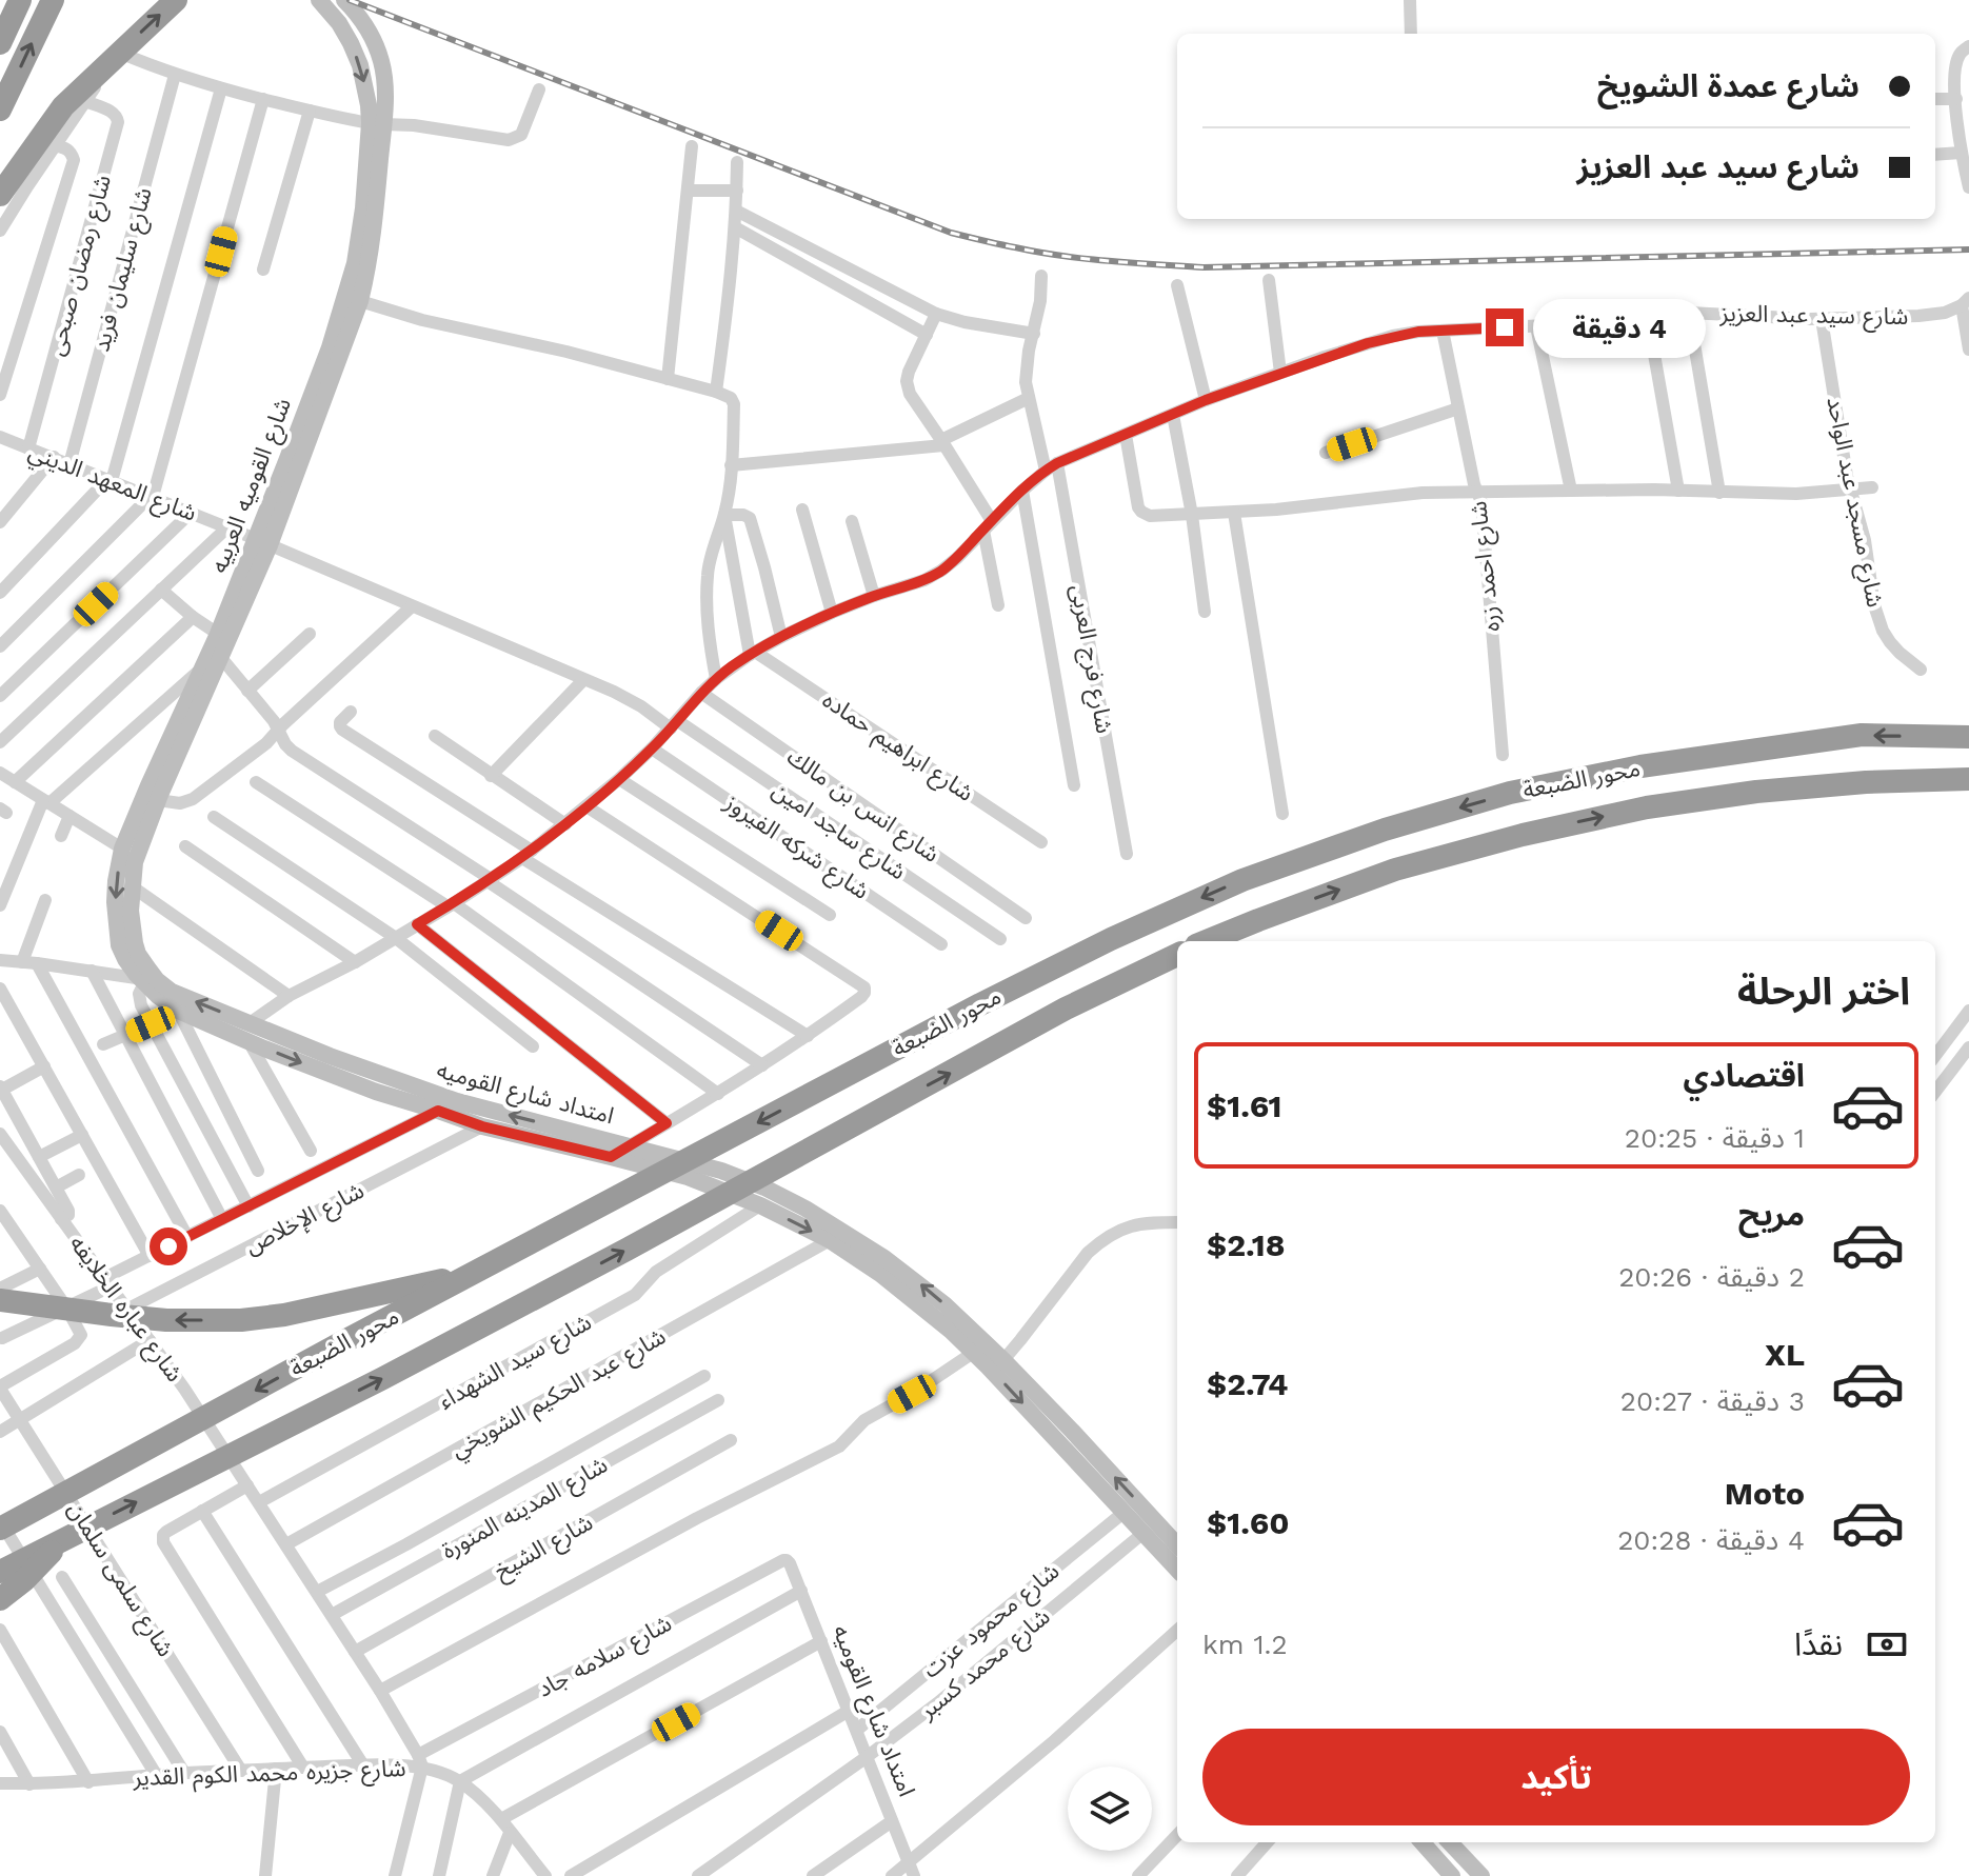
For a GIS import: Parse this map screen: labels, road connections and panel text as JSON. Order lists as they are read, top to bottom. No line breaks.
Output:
{"streets":{"highway":["محور الضبعة"],"street":["شارع رمضان صبحى","شارع سليمان فريد","شارع سيد عبد العزيز","شارع المعهد الديني","شارع القوميه العربيه","شارع مسجد عبد الواحد","شارع احمد زره","شارع فرج العربى","شارع ابراهيم حماده","شارع انس بن مالك","شارع ساجد امين","شارع شركه الفيروز","امتداد شارع القوميه","شارع الإخلاص","شارع عباره الخلايفه","شارع سيد الشهداء","شارع عبد الحكيم الشويخي","شارع المدينه المنورة","شارع الشيخ","شارع سلمى سلمان","شارع محمود عزت","شارع سلامه جاد","شارع محمد كسبر","شارع جزيره محمد الكوم القدير"]},"crossings":[["شارع رمضان صبحى","شارع المعهد الديني"],["شارع سليمان فريد","شارع المعهد الديني"],["شارع سيد عبد العزيز","شارع المعهد الديني"],["شارع سيد عبد العزيز","شارع مسجد عبد الواحد"],["شارع سيد عبد العزيز","شارع احمد زره"],["شارع سيد عبد العزيز","شارع فرج العربى"],["شارع سيد عبد العزيز","شارع ابراهيم حماده"],["شارع سيد عبد العزيز","شارع انس بن مالك"],["شارع سيد عبد العزيز","شارع ساجد امين"],["شارع سيد عبد العزيز","شارع شركه الفيروز"],["شارع سيد عبد العزيز","امتداد شارع القوميه"],["شارع المعهد الديني","شارع القوميه العربيه"],["شارع المعهد الديني","شارع ساجد امين"],["شارع القوميه العربيه","امتداد شارع القوميه"],["امتداد شارع القوميه","شارع الإخلاص"],["امتداد شارع القوميه","شارع سيد الشهداء"],["امتداد شارع القوميه","شارع عبد الحكيم الشويخي"],["امتداد شارع القوميه","شارع محمود عزت"],["امتداد شارع القوميه","شارع سلامه جاد"],["امتداد شارع القوميه","شارع محمد كسبر"],["شارع الإخلاص","شارع عباره الخلايفه"],["شارع عباره الخلايفه","شارع سيد الشهداء"],["شارع عباره الخلايفه","شارع عبد الحكيم الشويخي"],["شارع عباره الخلايفه","شارع المدينه المنورة"],["شارع عباره الخلايفه","شارع الشيخ"],["شارع عباره الخلايفه","شارع سلامه جاد"],["شارع عباره الخلايفه","شارع جزيره محمد الكوم القدير"],["شارع سلمى سلمان","شارع جزيره محمد الكوم القدير"],["شارع سلامه جاد","شارع جزيره محمد الكوم القدير"]],"page":{"banner":["شارع عمدة الشويخ","شارع سيد عبد العزيز"],"bubble":"4 دقيقة","heading":"اختر الرحلة","list":[{"name":"اقتصادي","note":"1 دقيقة · 20:25","value":"$1.61"},{"name":"مريح","note":"2 دقيقة · 20:26","value":"$2.18"},{"name":"XL","note":"3 دقيقة · 20:27","value":"$2.74"},{"name":"Moto","note":"4 دقيقة · 20:28","value":"$1.60"}],"pay":["نقدًا","1.2 km"],"buttons":"تأكيد"}}
